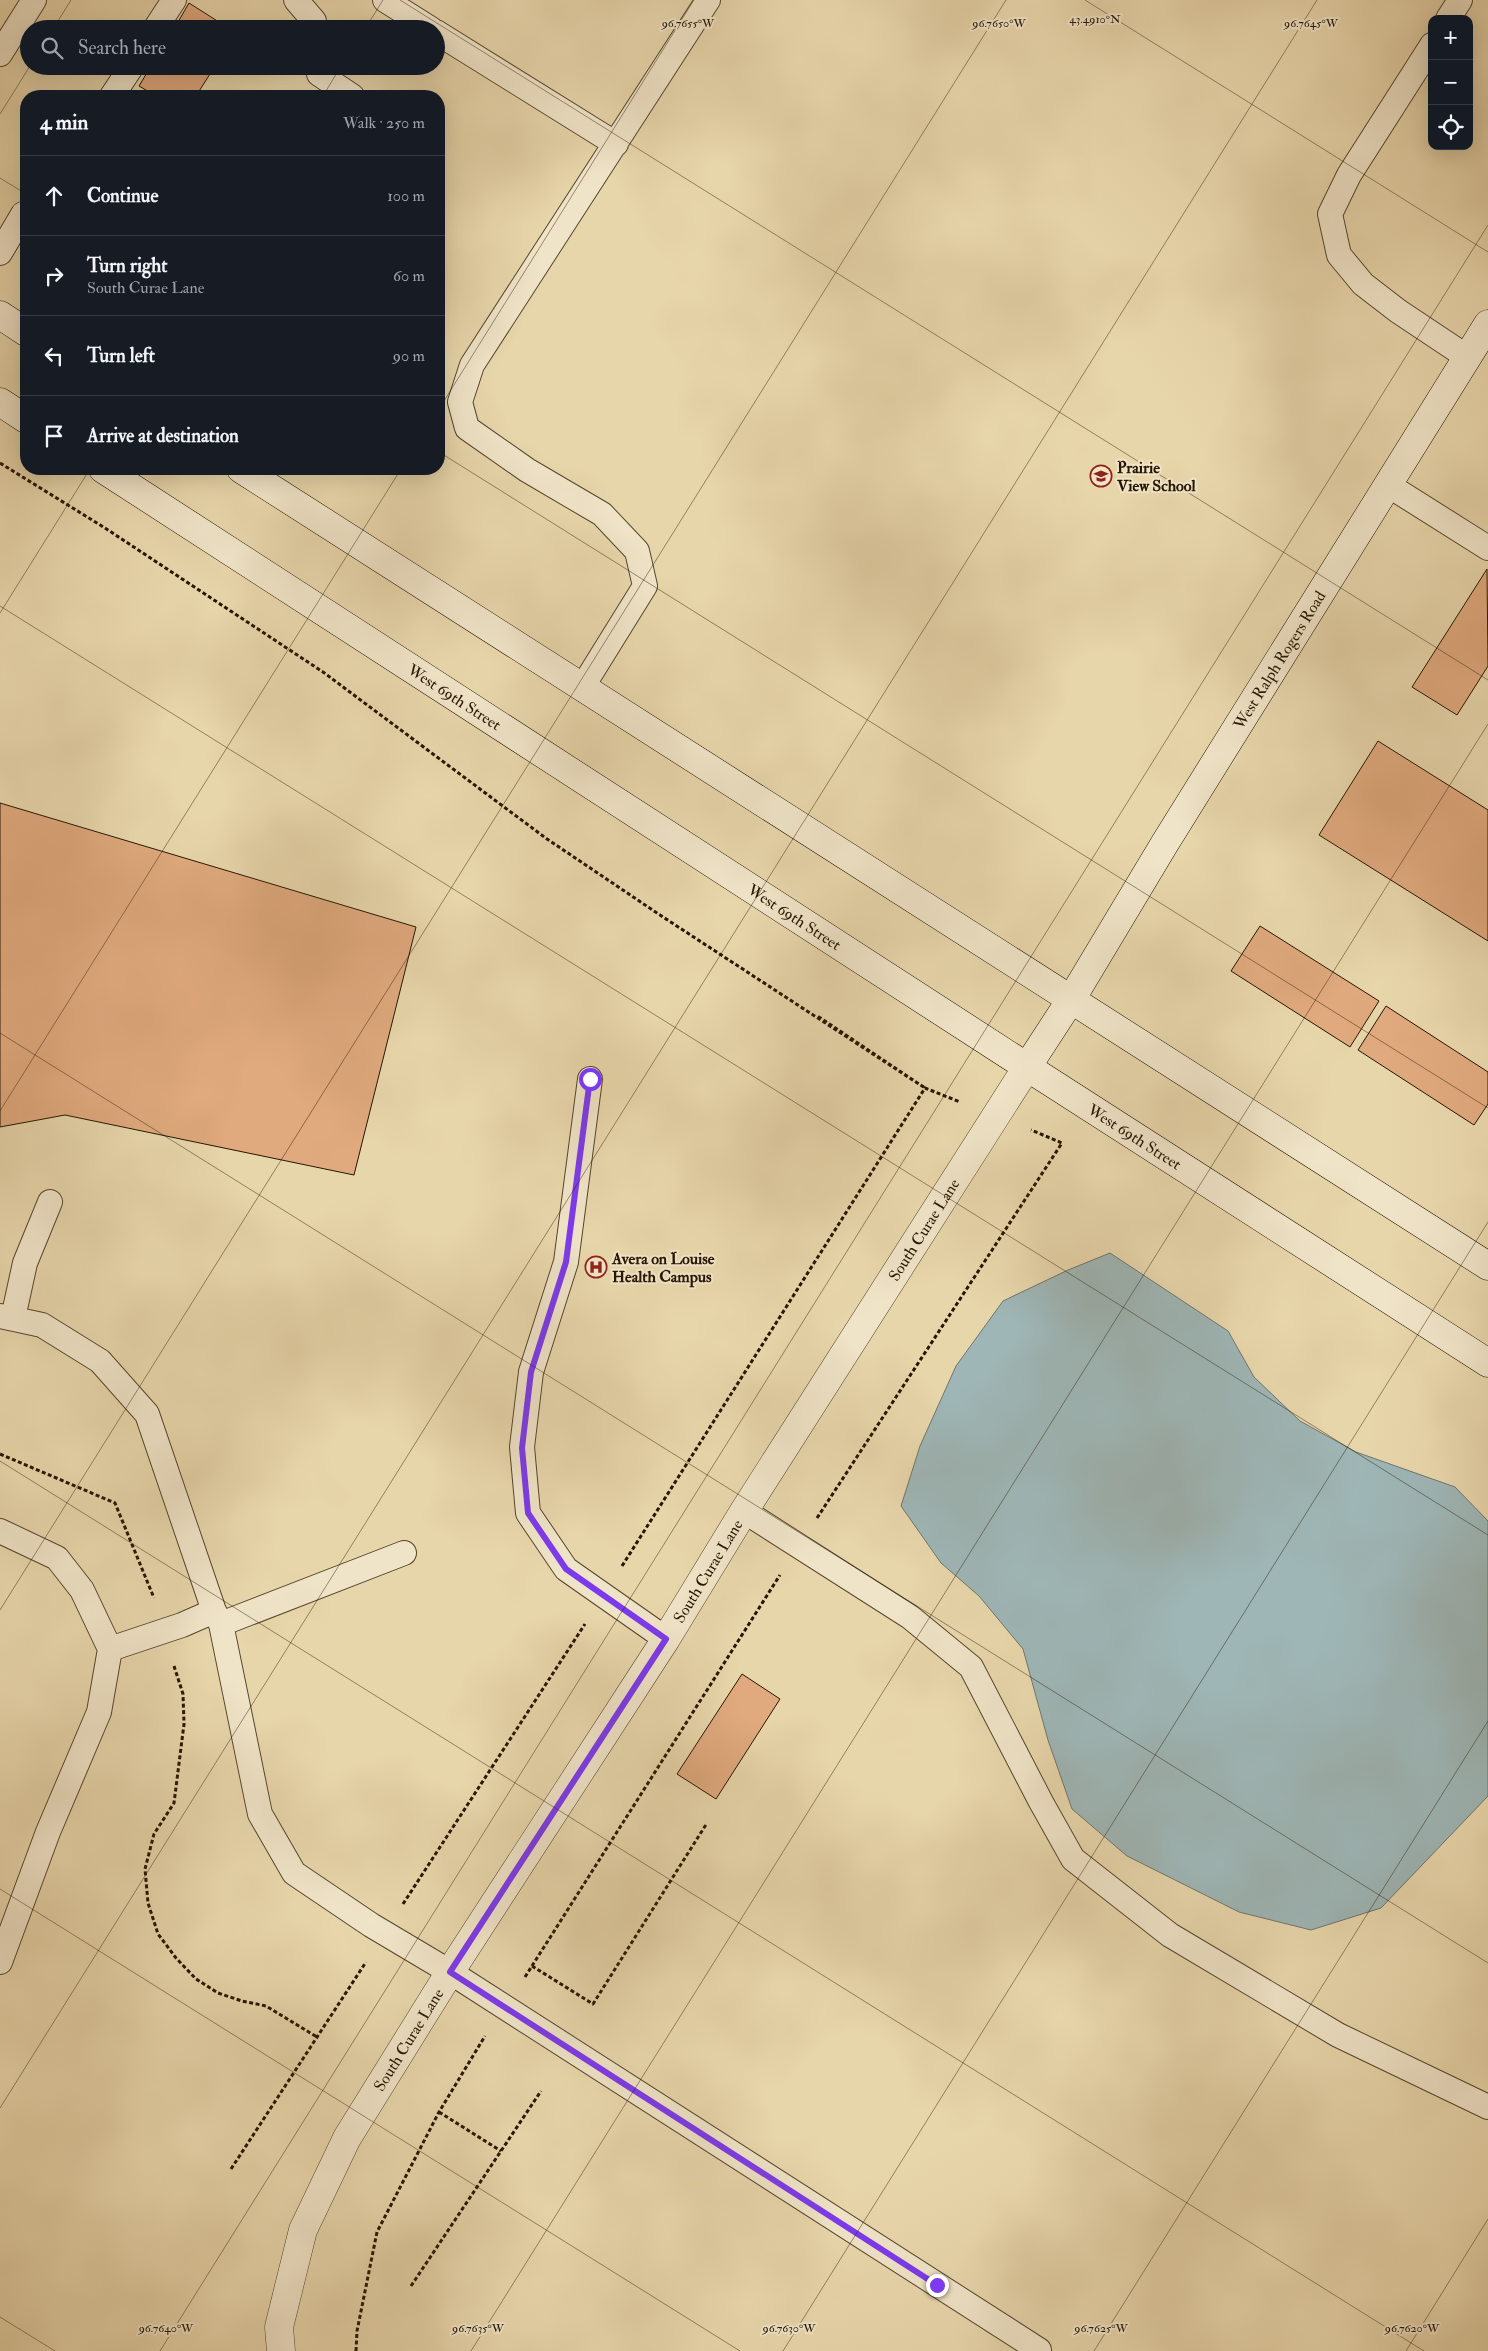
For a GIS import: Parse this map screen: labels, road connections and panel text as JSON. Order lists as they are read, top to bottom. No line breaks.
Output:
{"streets":{"main road":["West Ralph Rogers Road","West 69th Street","South Curae Lane"]},"crossings":[["West Ralph Rogers Road","West 69th Street"],["West Ralph Rogers Road","South Curae Lane"],["West 69th Street","South Curae Lane"]],"places":{"school or university":["Prairie View School"],"hospital":["Avera on Louise Health Campus"]},"page":{"map_buttons":["+","−"],"search":"Search here","heading":["4 min","Walk · 250 m"],"list":[["Continue","100 m"],["Turn right","South Curae Lane","60 m"],["Turn left","90 m"],"Arrive at destination"]},"coordinates":["43.4910°N","96.7655°W","96.7650°W","96.7645°W","96.7640°W","96.7635°W","96.7630°W","96.7625°W","96.7620°W"]}
